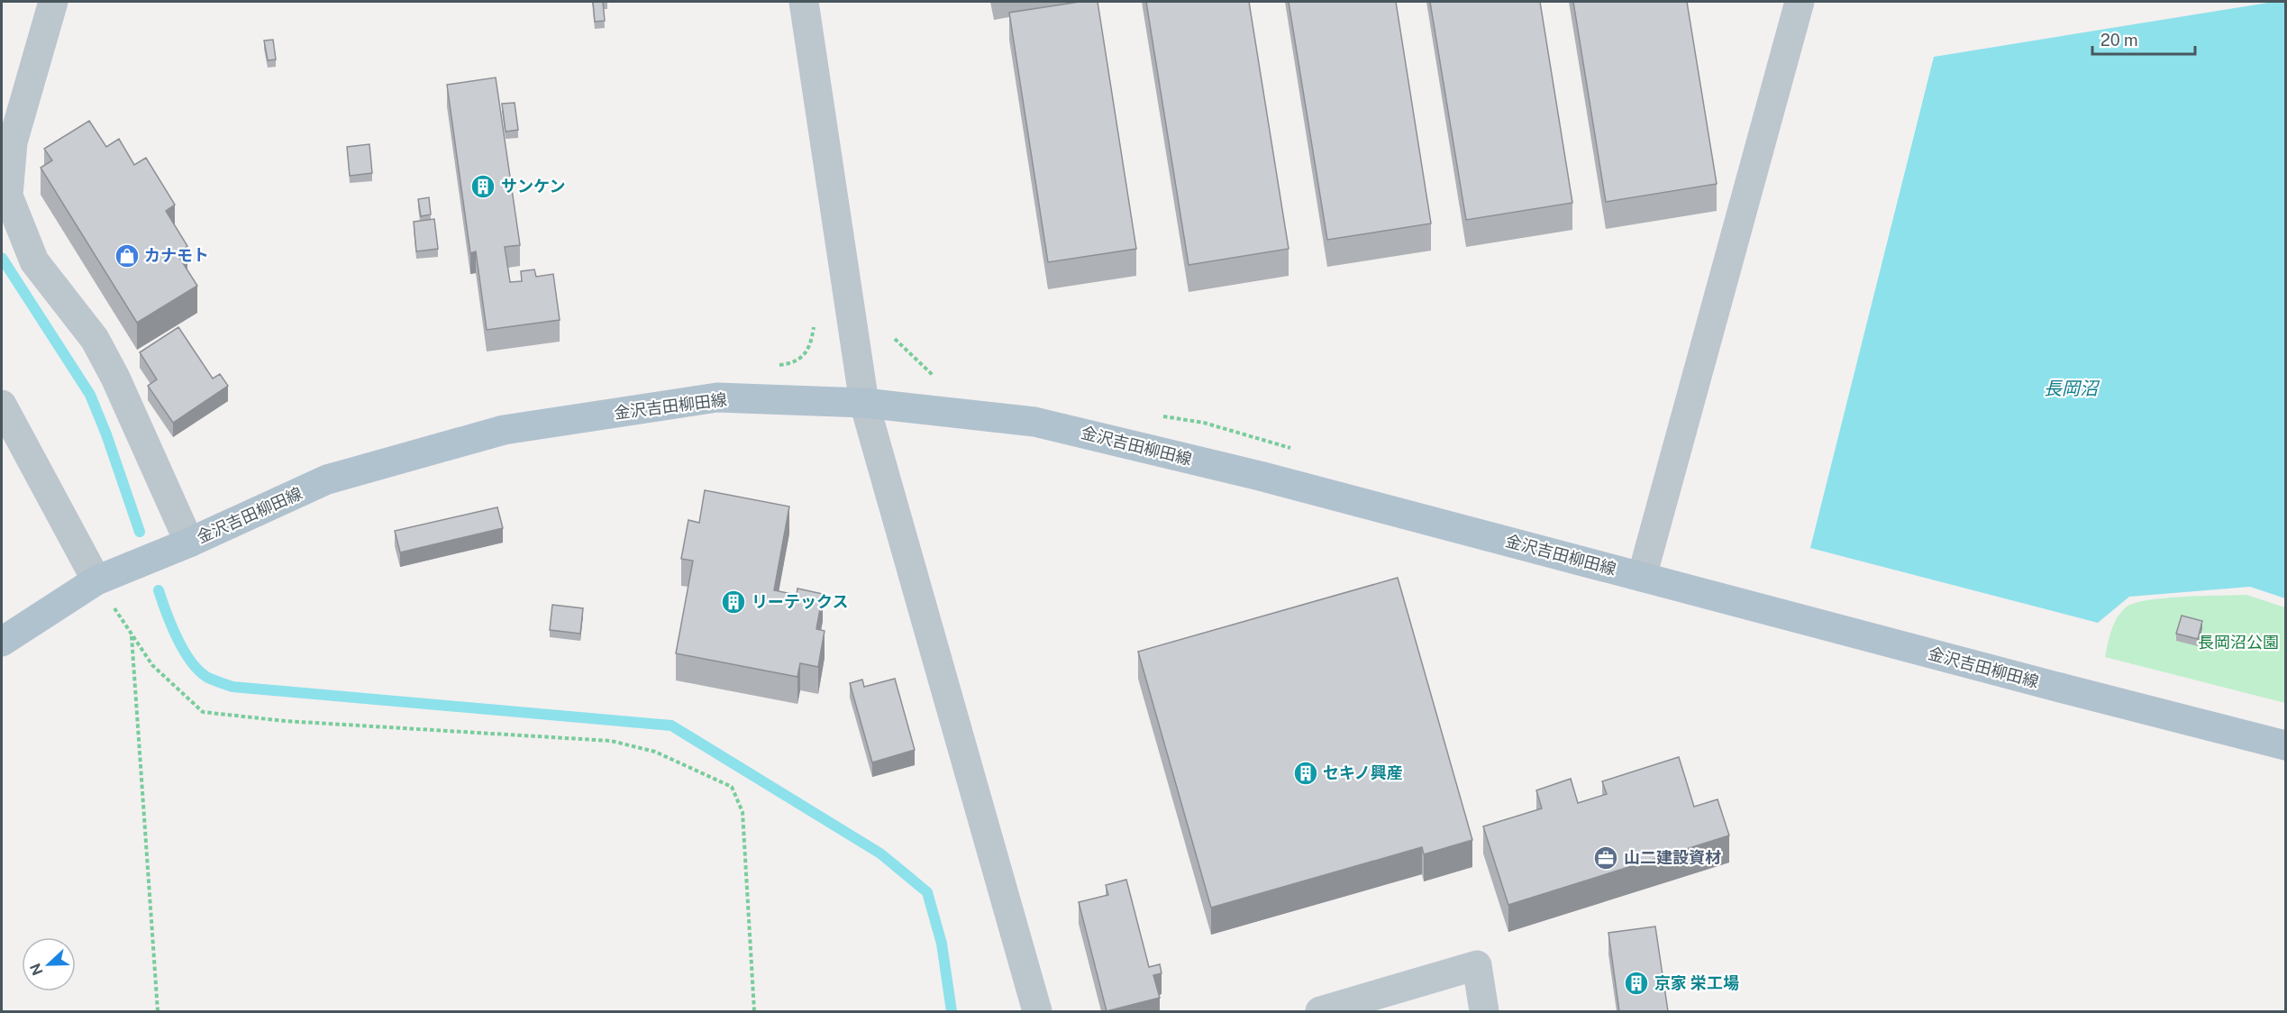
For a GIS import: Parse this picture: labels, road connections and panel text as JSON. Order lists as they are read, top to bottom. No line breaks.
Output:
{"streets":{"main road":["金沢吉田柳田線"]},"water":["長岡沼"],"parks":["長岡沼公園"],"places":{"building":["サンケン","リーテックス","セキノ興産","京家 栄工場"],"shop":["カナモト"],"office":["山二建設資材"]},"scale_bar":"20 m","north":"left"}
